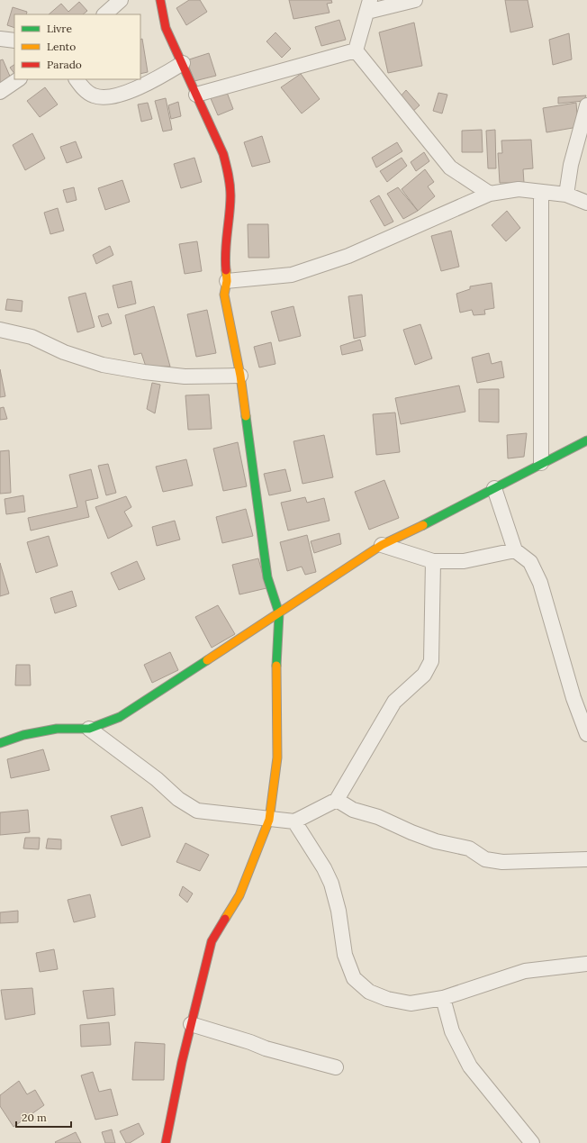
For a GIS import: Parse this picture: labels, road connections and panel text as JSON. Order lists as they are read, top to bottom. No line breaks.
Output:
{"legend":["Livre","Lento","Parado"],"scale_bar":"20 m"}
